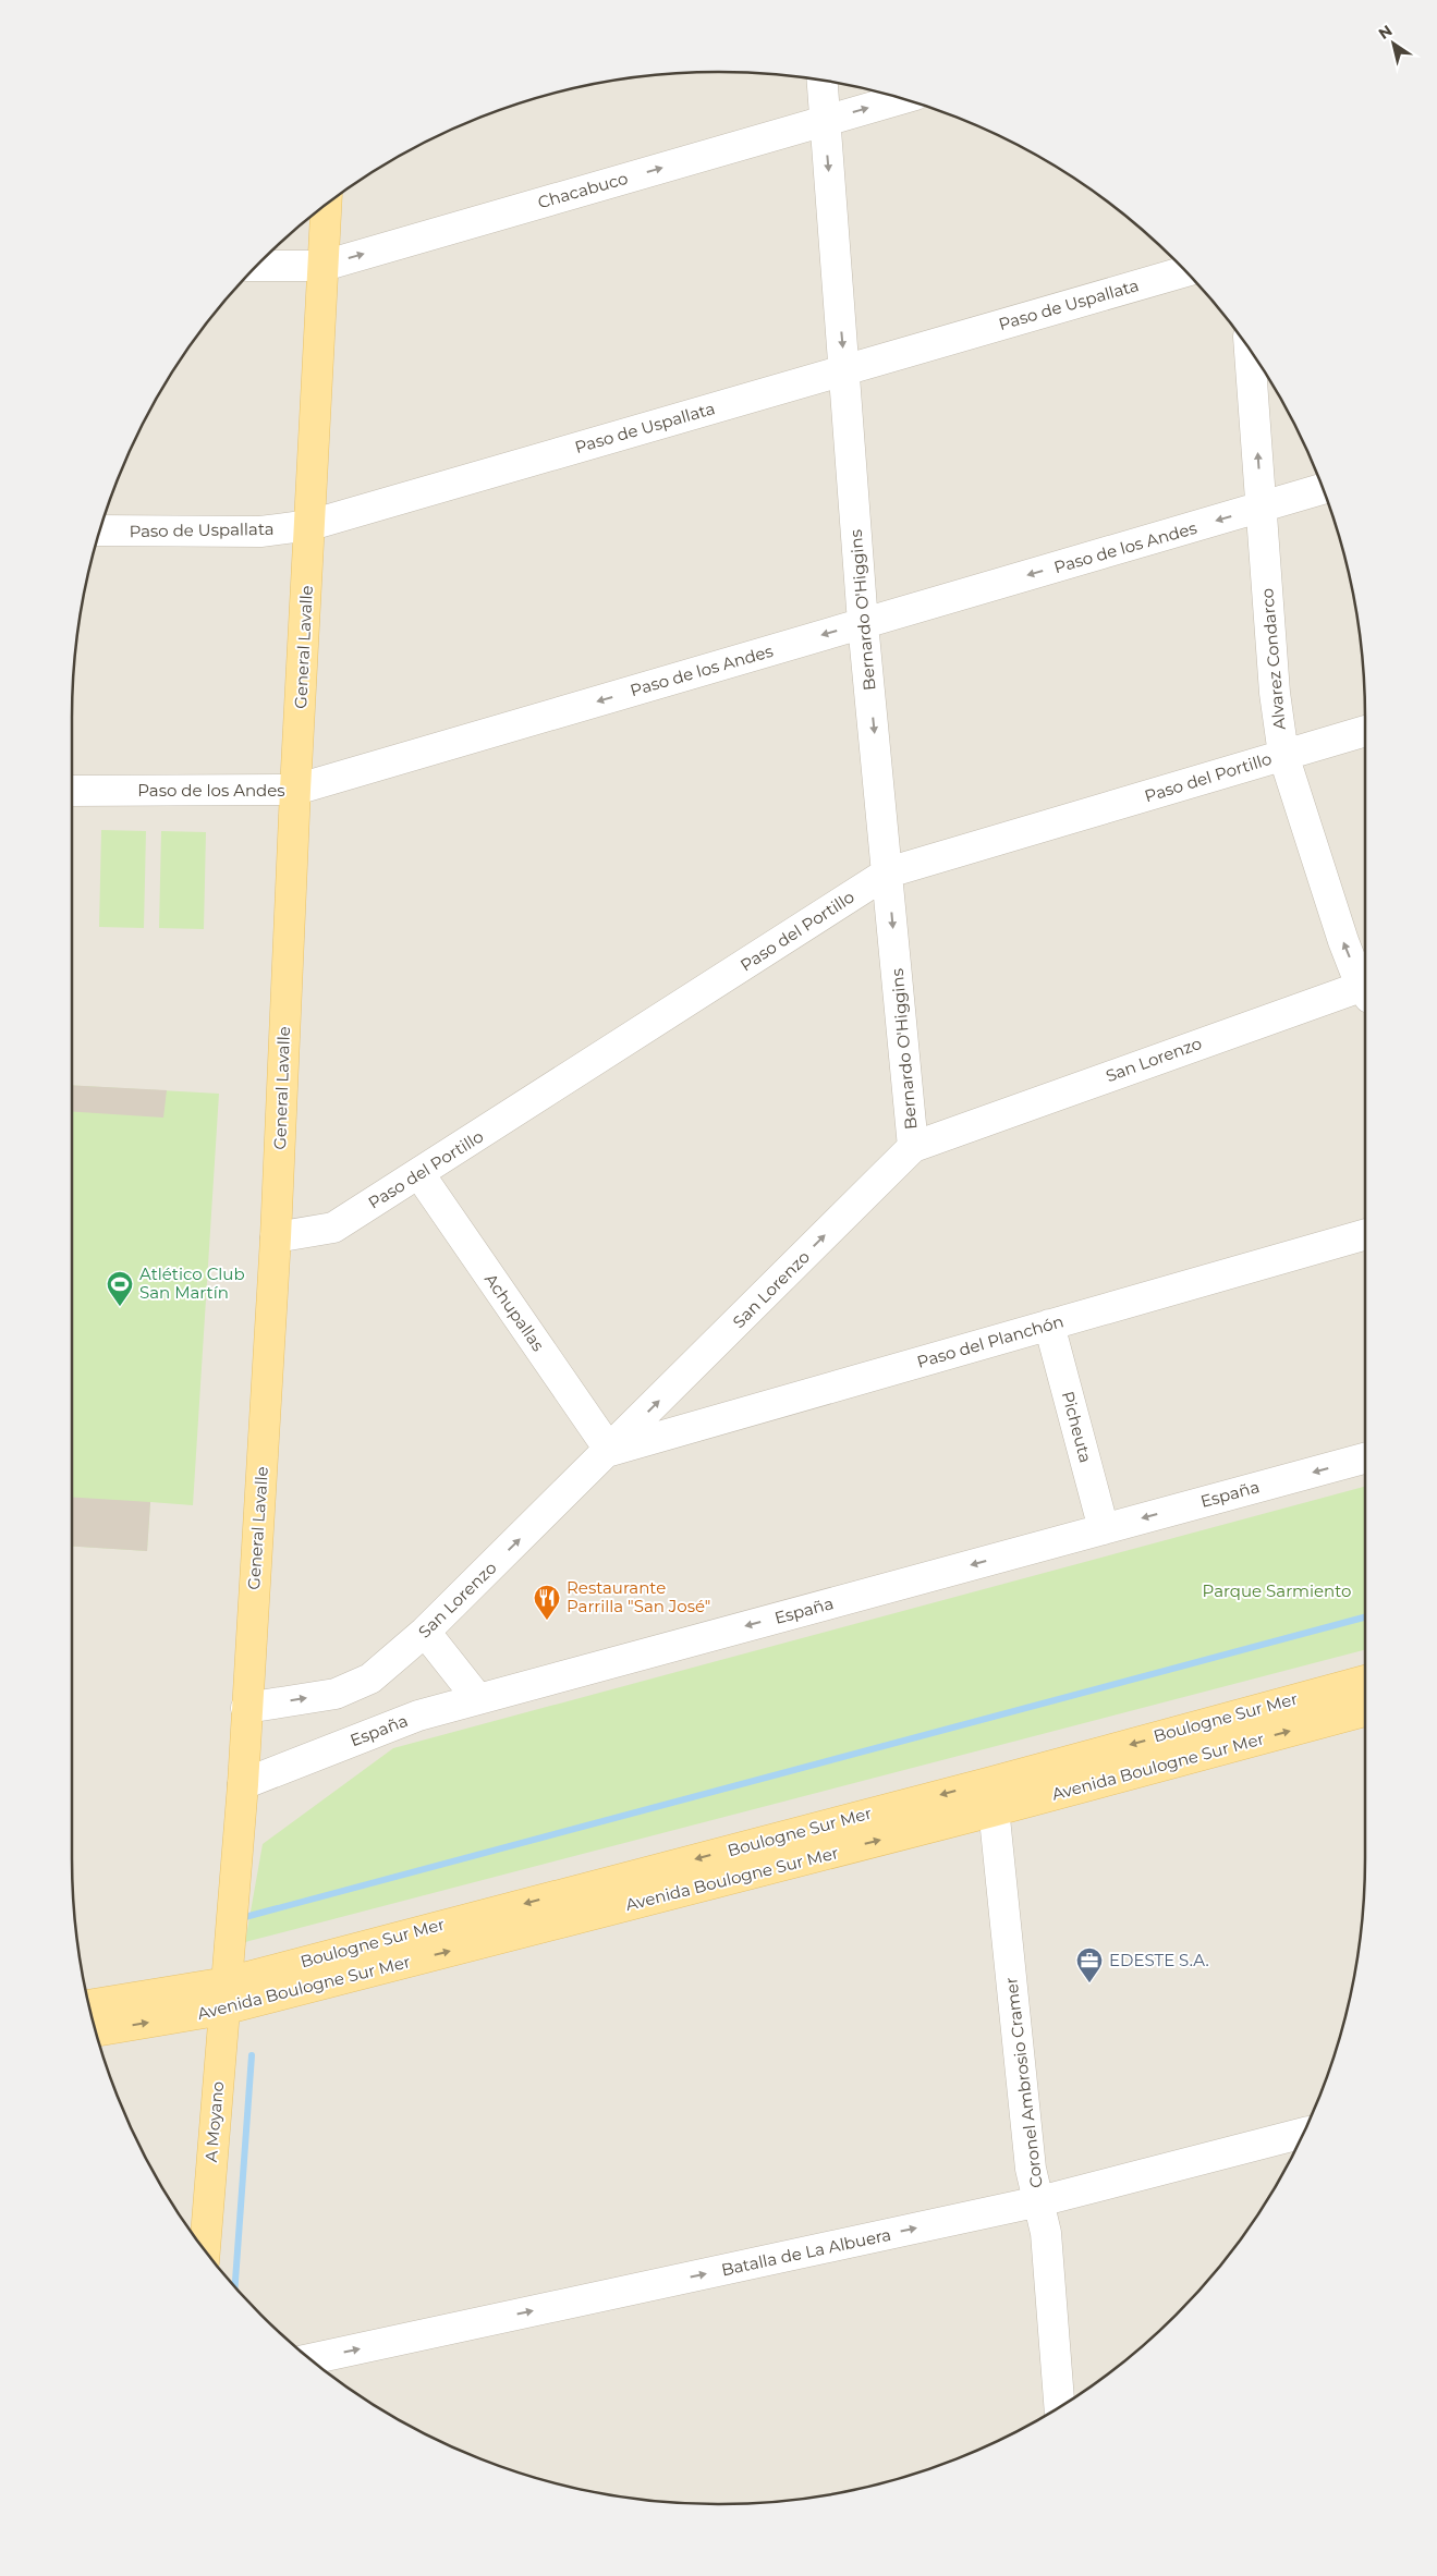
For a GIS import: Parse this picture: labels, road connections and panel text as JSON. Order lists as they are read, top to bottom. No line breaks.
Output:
{"streets":{"main road":["General Lavalle","Boulogne Sur Mer","Avenida Boulogne Sur Mer","A Moyano"],"street":["Chacabuco","Paso de Uspallata","Paso de los Andes","Bernardo O'Higgins","Alvarez Condarco","Paso del Portillo","San Lorenzo","Achupallas","Paso del Planchón","Picheuta","España","Coronel Ambrosio Cramer","Batalla de La Albuera"]},"crossings":[["Chacabuco","Bernardo O'Higgins"],["Chacabuco","General Lavalle"],["Paso de Uspallata","Bernardo O'Higgins"],["Paso de Uspallata","General Lavalle"],["Paso de los Andes","Bernardo O'Higgins"],["Paso de los Andes","General Lavalle"],["Paso de los Andes","Alvarez Condarco"],["Bernardo O'Higgins","Paso del Portillo"],["Bernardo O'Higgins","San Lorenzo"],["General Lavalle","Paso del Portillo"],["General Lavalle","San Lorenzo"],["General Lavalle","España"],["General Lavalle","Boulogne Sur Mer"],["General Lavalle","Avenida Boulogne Sur Mer"],["General Lavalle","A Moyano"],["Alvarez Condarco","Paso del Portillo"],["Paso del Portillo","Achupallas"],["San Lorenzo","Achupallas"],["San Lorenzo","Paso del Planchón"],["Achupallas","Paso del Planchón"],["Paso del Planchón","Picheuta"],["Picheuta","España"],["Boulogne Sur Mer","Avenida Boulogne Sur Mer"],["Boulogne Sur Mer","Coronel Ambrosio Cramer"],["Boulogne Sur Mer","A Moyano"],["Avenida Boulogne Sur Mer","Coronel Ambrosio Cramer"],["Avenida Boulogne Sur Mer","A Moyano"],["Coronel Ambrosio Cramer","Batalla de La Albuera"]],"one_way":["Chacabuco","Paso de los Andes","Bernardo O'Higgins","Alvarez Condarco","San Lorenzo","España","Boulogne Sur Mer","Avenida Boulogne Sur Mer","Batalla de La Albuera"],"parks":["Parque Sarmiento"],"places":{"sports":["Atlético Club San Martín"],"restaurant":["Restaurante Parrilla \"San José\""],"office":["EDESTE S.A."]},"north":"top left"}
